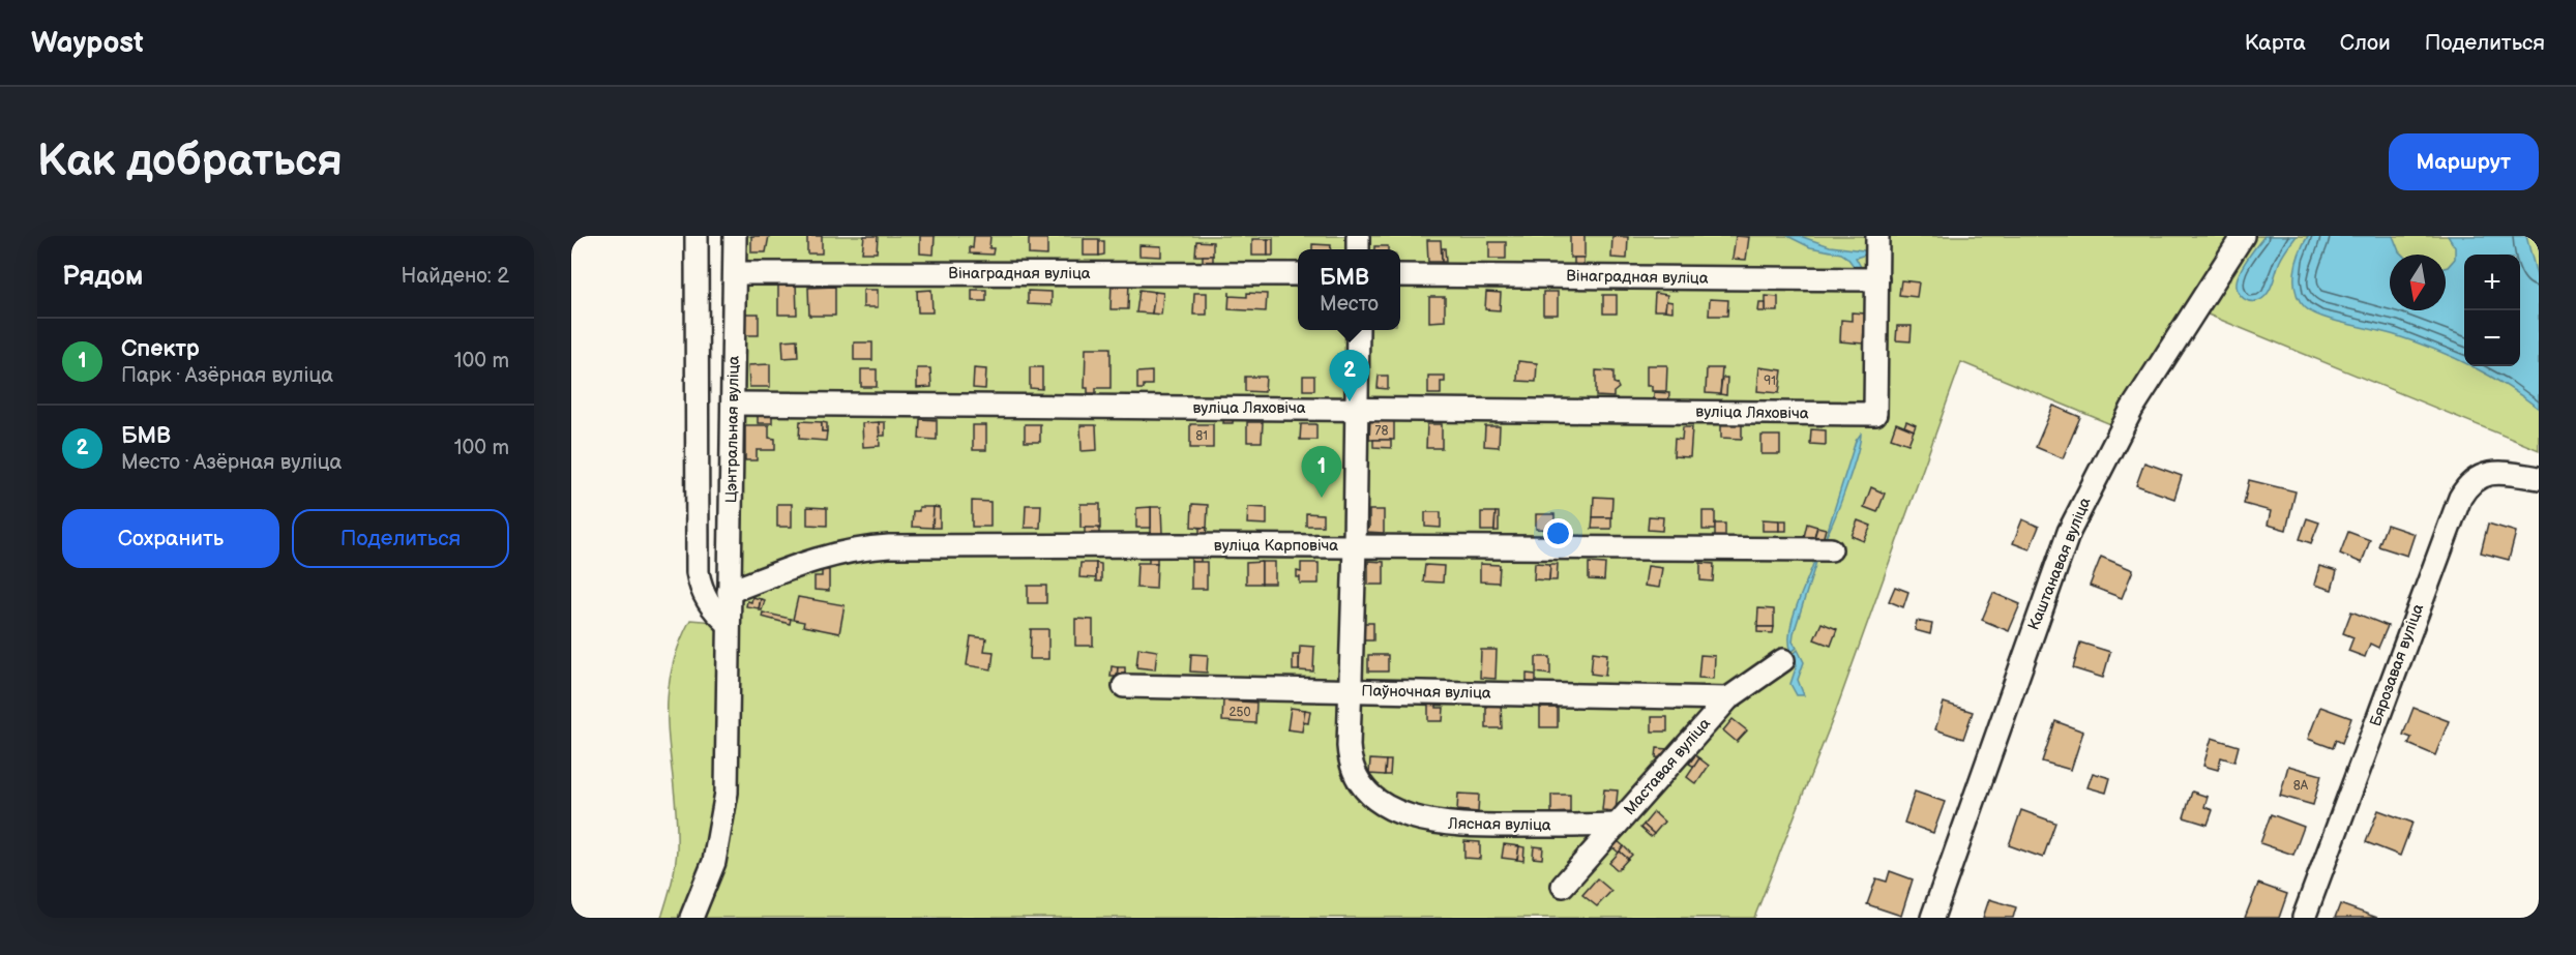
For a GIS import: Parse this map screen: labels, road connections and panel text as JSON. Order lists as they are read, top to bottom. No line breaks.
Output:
{"streets":{"street":["Вінаградная вуліца","вуліца Ляховіча","Цэнтральная вуліца","вуліца Карповіча","Каштанавая вуліца","Бярозавая вуліца","Паўночная вуліца","Маставая вуліца","Лясная вуліца"]},"crossings":[["Вінаградная вуліца","вуліца Ляховіча"],["Вінаградная вуліца","Цэнтральная вуліца"],["вуліца Ляховіча","Цэнтральная вуліца"],["вуліца Ляховіча","Лясная вуліца"],["Цэнтральная вуліца","вуліца Карповіча"],["вуліца Карповіча","Лясная вуліца"],["Паўночная вуліца","Маставая вуліца"],["Паўночная вуліца","Лясная вуліца"],["Маставая вуліца","Лясная вуліца"]],"house_numbers":["91","78","81","250","8А"],"north":"bottom","page":{"header":"Waypost","nav":["Карта","Слои","Поделиться"],"buttons":["Маршрут",["Сохранить","Поделиться"]],"title":"Как добраться","heading":["Рядом","Найдено: 2"],"popup":["БМВ","Место"],"map_buttons":["+","−"],"list":[{"mark":"1","name":"Спектр","note":"Парк · Азёрная вуліца","value":"100 m"},{"mark":"2","name":"БМВ","note":"Место · Азёрная вуліца","value":"100 m"}],"pins":["2","1"]}}
